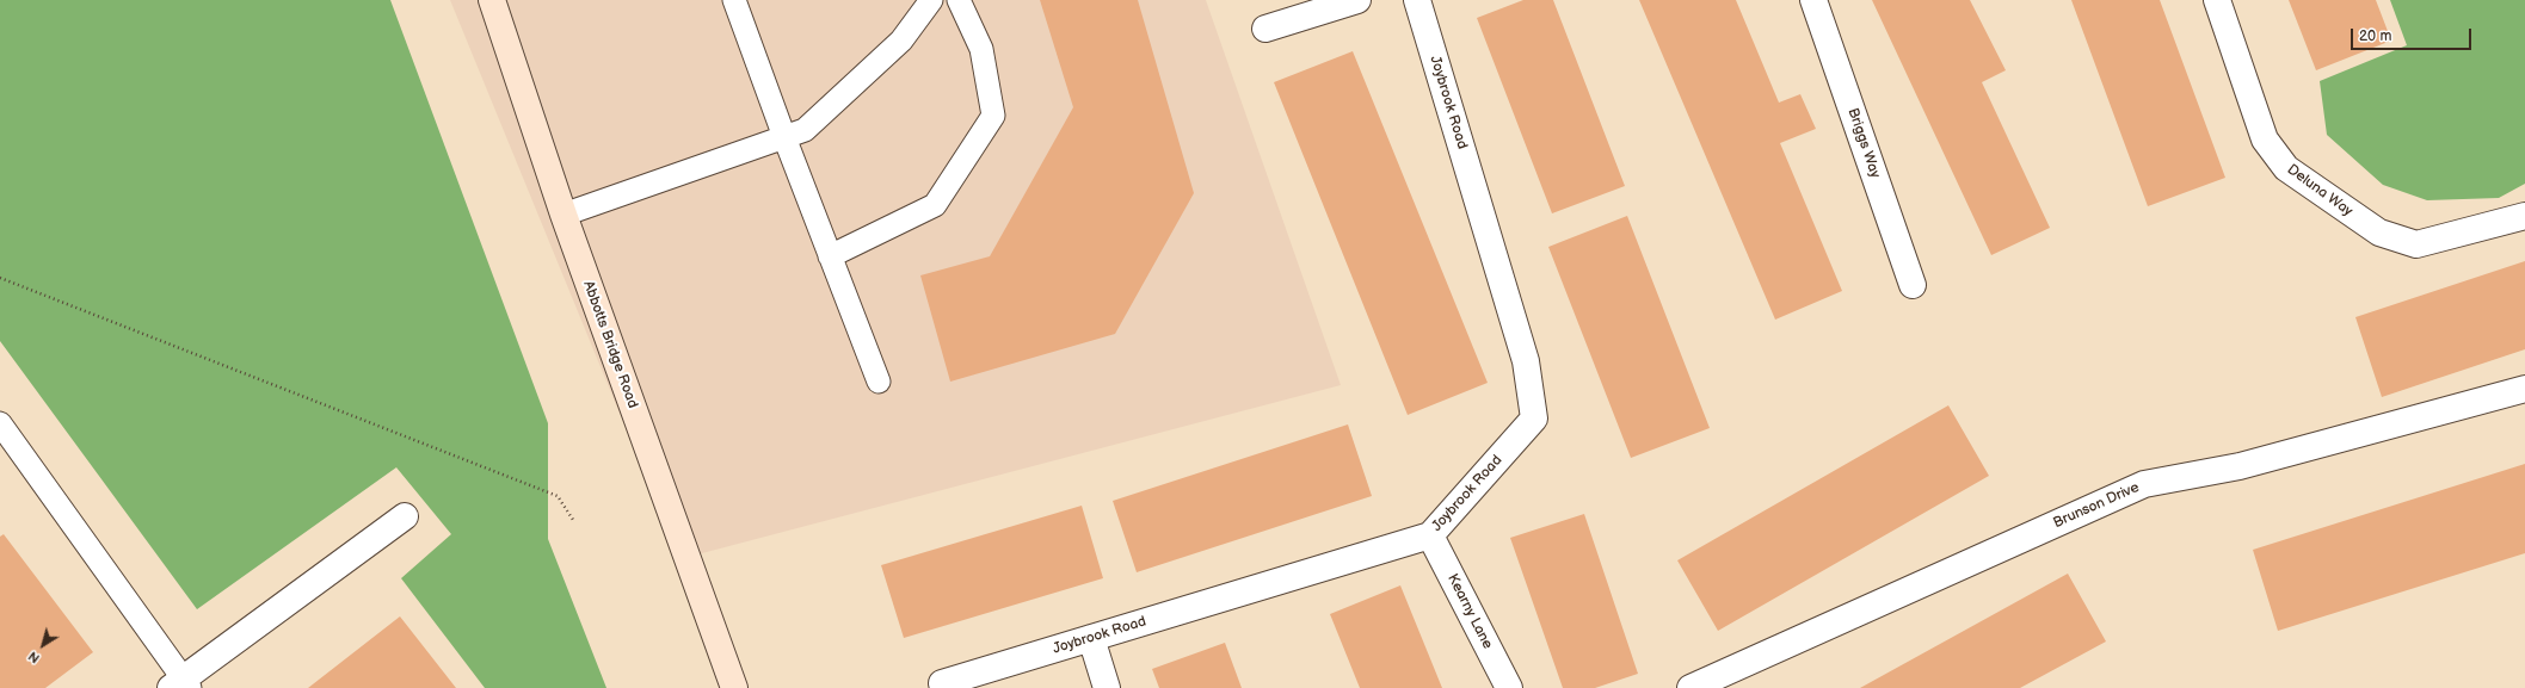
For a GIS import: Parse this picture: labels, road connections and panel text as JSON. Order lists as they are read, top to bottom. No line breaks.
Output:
{"streets":{"main road":["Abbotts Bridge Road"],"street":["Joybrook Road","Briggs Way","Deluna Way","Brunson Drive","Kearny Lane"]},"crossings":[["Joybrook Road","Kearny Lane"]],"scale_bar":"20 m","north":"bottom left"}
